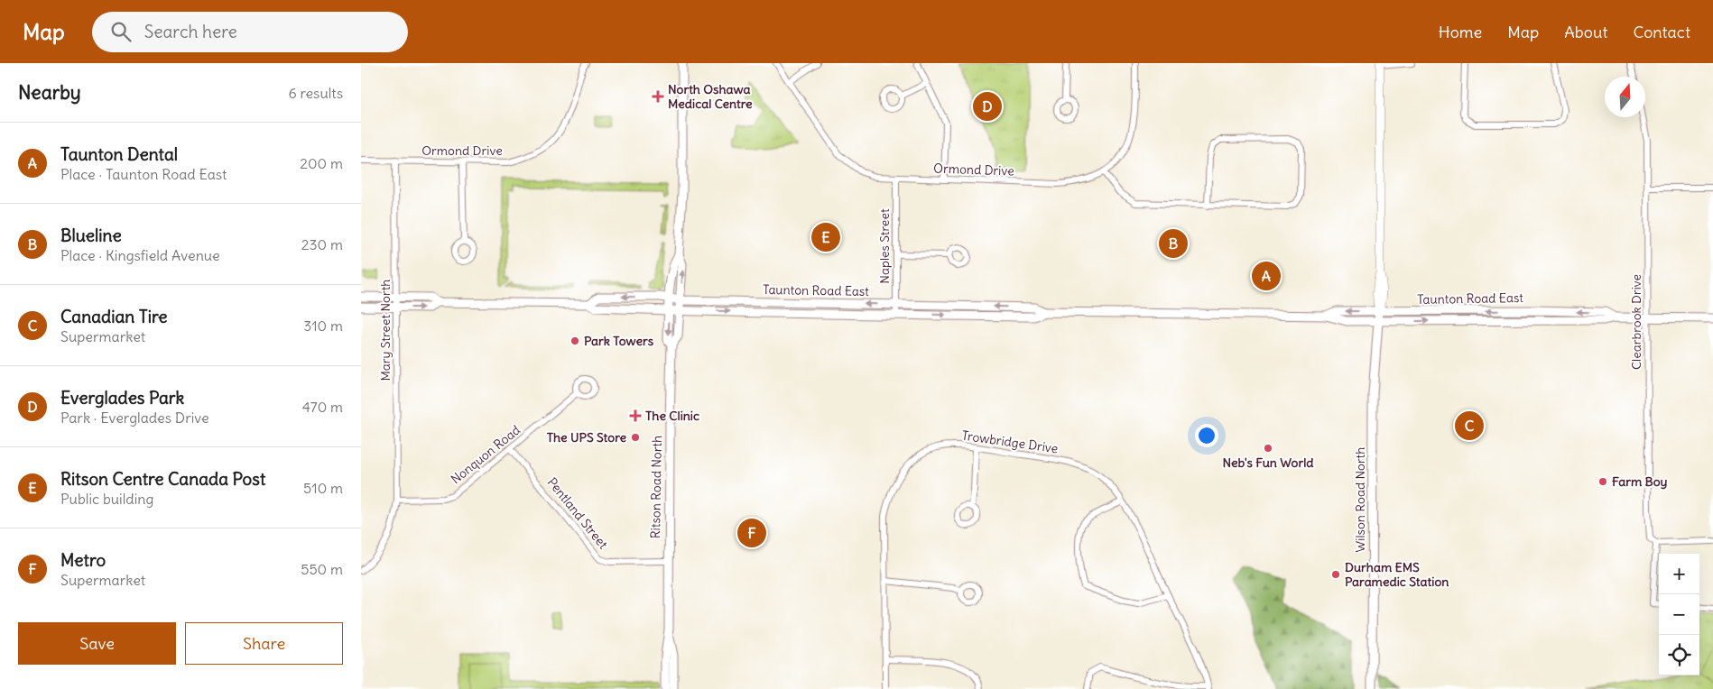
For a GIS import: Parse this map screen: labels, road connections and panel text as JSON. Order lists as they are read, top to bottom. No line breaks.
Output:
{"streets":{"main road":["Taunton Road East","Ritson Road North","Wilson Road North"],"street":["Ormond Drive","Naples Street","Clearbrook Drive","Mary Street North","Trowbridge Drive","Nonquon Road","Pentland Street"]},"crossings":[["Ormond Drive","Naples Street"],["Ormond Drive","Mary Street North"],["Naples Street","Taunton Road East"],["Taunton Road East","Clearbrook Drive"],["Taunton Road East","Mary Street North"],["Taunton Road East","Ritson Road North"],["Taunton Road East","Wilson Road North"],["Mary Street North","Nonquon Road"],["Nonquon Road","Pentland Street"],["Ritson Road North","Pentland Street"]],"places":{"health":["North Oshawa Medical Centre","The Clinic"],"other":["Park Towers","The UPS Store","Neb's Fun World","Farm Boy","Durham EMS Paramedic Station"]},"north":"top","page":{"header":"Map","search":"Search here","nav":["Home","Map","About","Contact"],"heading":["Nearby","6 results"],"pins":["D","E","B","A","C","F"],"list":[{"mark":"A","name":"Taunton Dental","note":"Place · Taunton Road East","value":"200 m"},{"mark":"B","name":"Blueline","note":"Place · Kingsfield Avenue","value":"230 m"},{"mark":"C","name":"Canadian Tire","note":"Supermarket","value":"310 m"},{"mark":"D","name":"Everglades Park","note":"Park · Everglades Drive","value":"470 m"},{"mark":"E","name":"Ritson Centre Canada Post","note":"Public building","value":"510 m"},{"mark":"F","name":"Metro","note":"Supermarket","value":"550 m"}],"map_buttons":["+","−"],"buttons":["Save","Share"]}}
